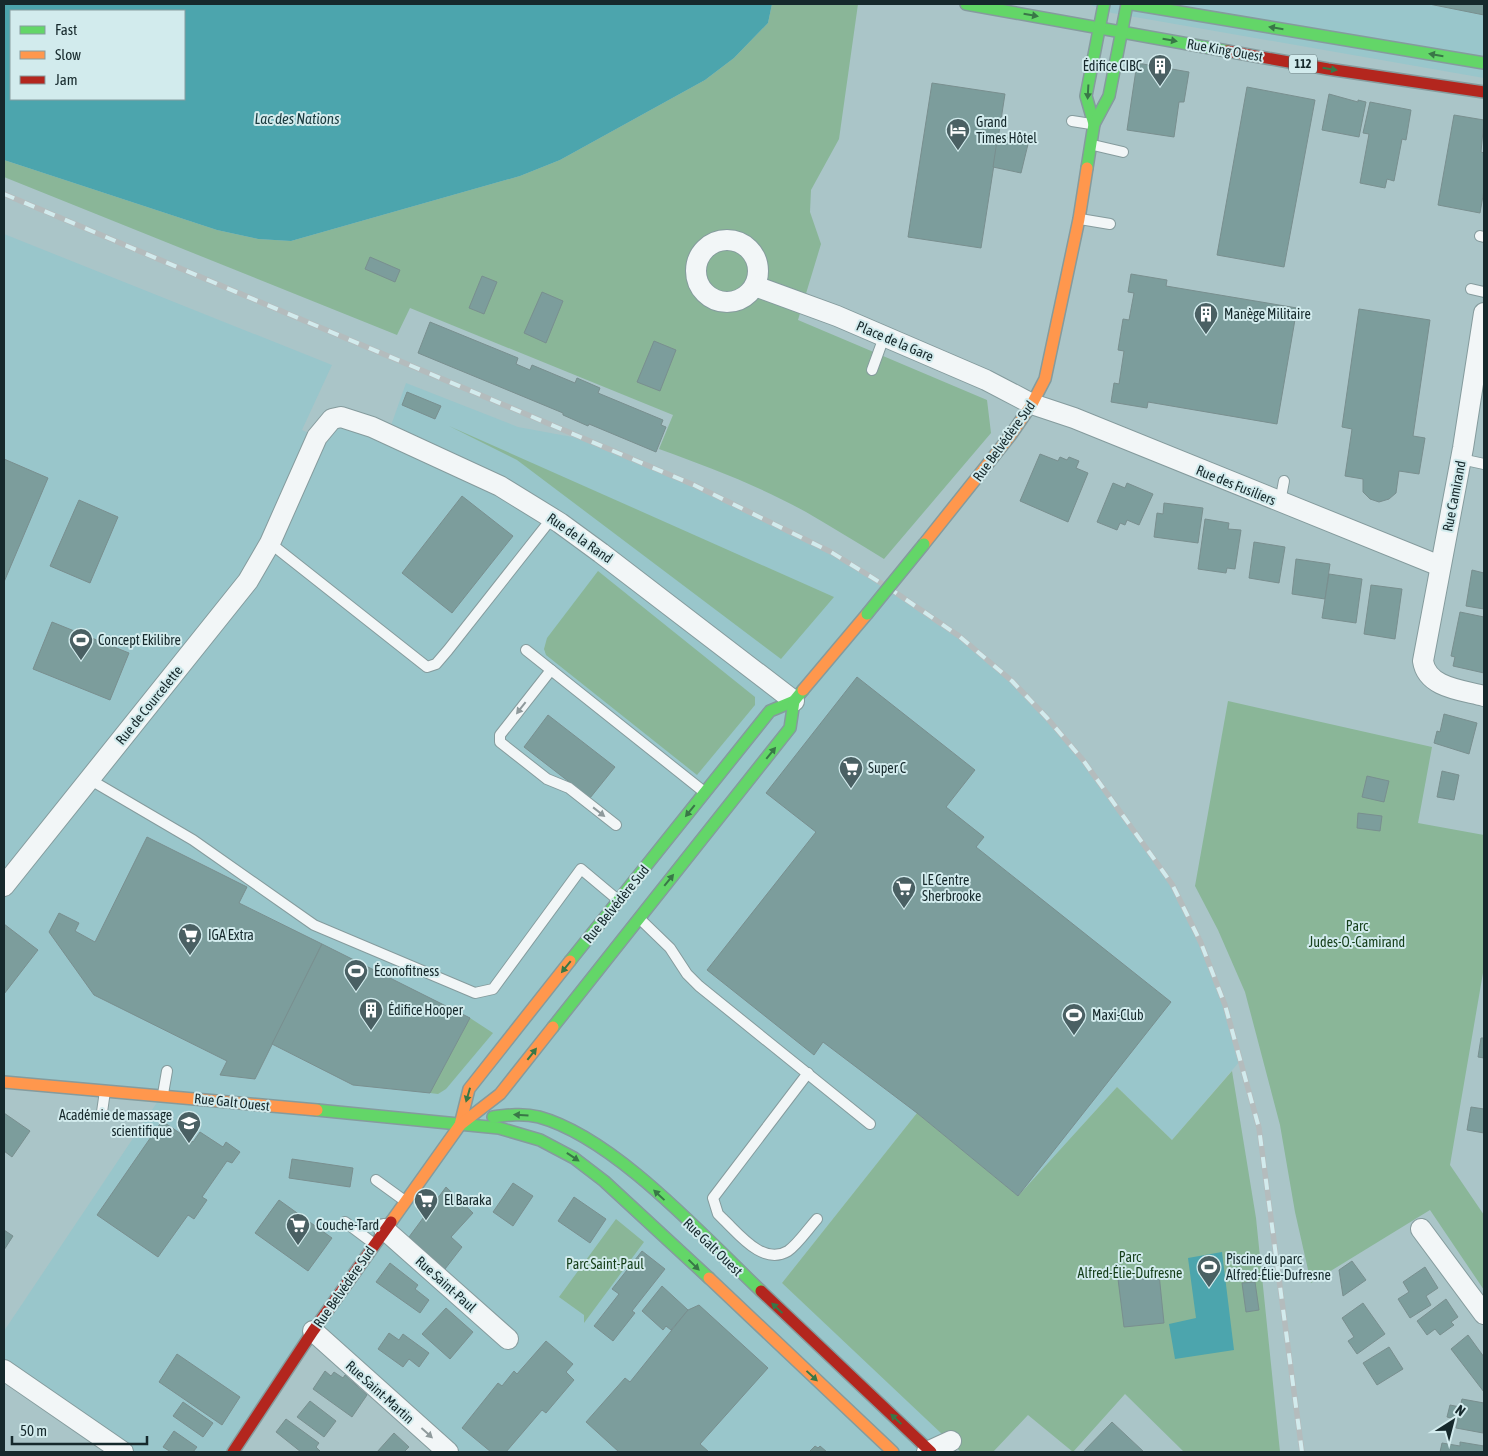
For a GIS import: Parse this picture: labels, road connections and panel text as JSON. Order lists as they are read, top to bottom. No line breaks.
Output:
{"streets":{"main road":["Rue King Ouest","112","Rue Belvédère Sud","Rue Galt Ouest"],"street":["Place de la Gare","Rue des Fusiliers","Rue Camirand","Rue de la Rand","Rue de Courcelette","Rue Saint-Paul","Rue Saint-Martin"]},"crossings":[["Rue King Ouest","Rue Belvédère Sud"],["Place de la Gare","Rue Belvédère Sud"],["Place de la Gare","Rue des Fusiliers"],["Rue Belvédère Sud","Rue des Fusiliers"],["Rue Belvédère Sud","Rue de la Rand"],["Rue Belvédère Sud","Rue Galt Ouest"],["Rue Belvédère Sud","Rue Saint-Paul"],["Rue Belvédère Sud","Rue Saint-Martin"],["Rue des Fusiliers","Rue Camirand"],["Rue de la Rand","Rue de Courcelette"]],"one_way":["Rue Saint-Martin"],"water":["Lac des Nations"],"parks":["Parc Judes-O.-Camirand","Parc Alfred-Élie-Dufresne","Parc Saint-Paul"],"places":{"building":["Édifice CIBC","Manège Militaire","Édifice Hooper"],"hotel":["Grand Times Hôtel"],"sports":["Concept Ekilibre","Éconofitness","Maxi-Club","Piscine du parc Alfred-Élie-Dufresne"],"supermarket":["Super C","LE Centre Sherbrooke","IGA Extra","El Baraka","Couche-Tard"],"school or university":["Académie de massage scientifique"]},"legend":["Fast","Slow","Jam"],"scale_bar":"50 m","north":"top right"}
